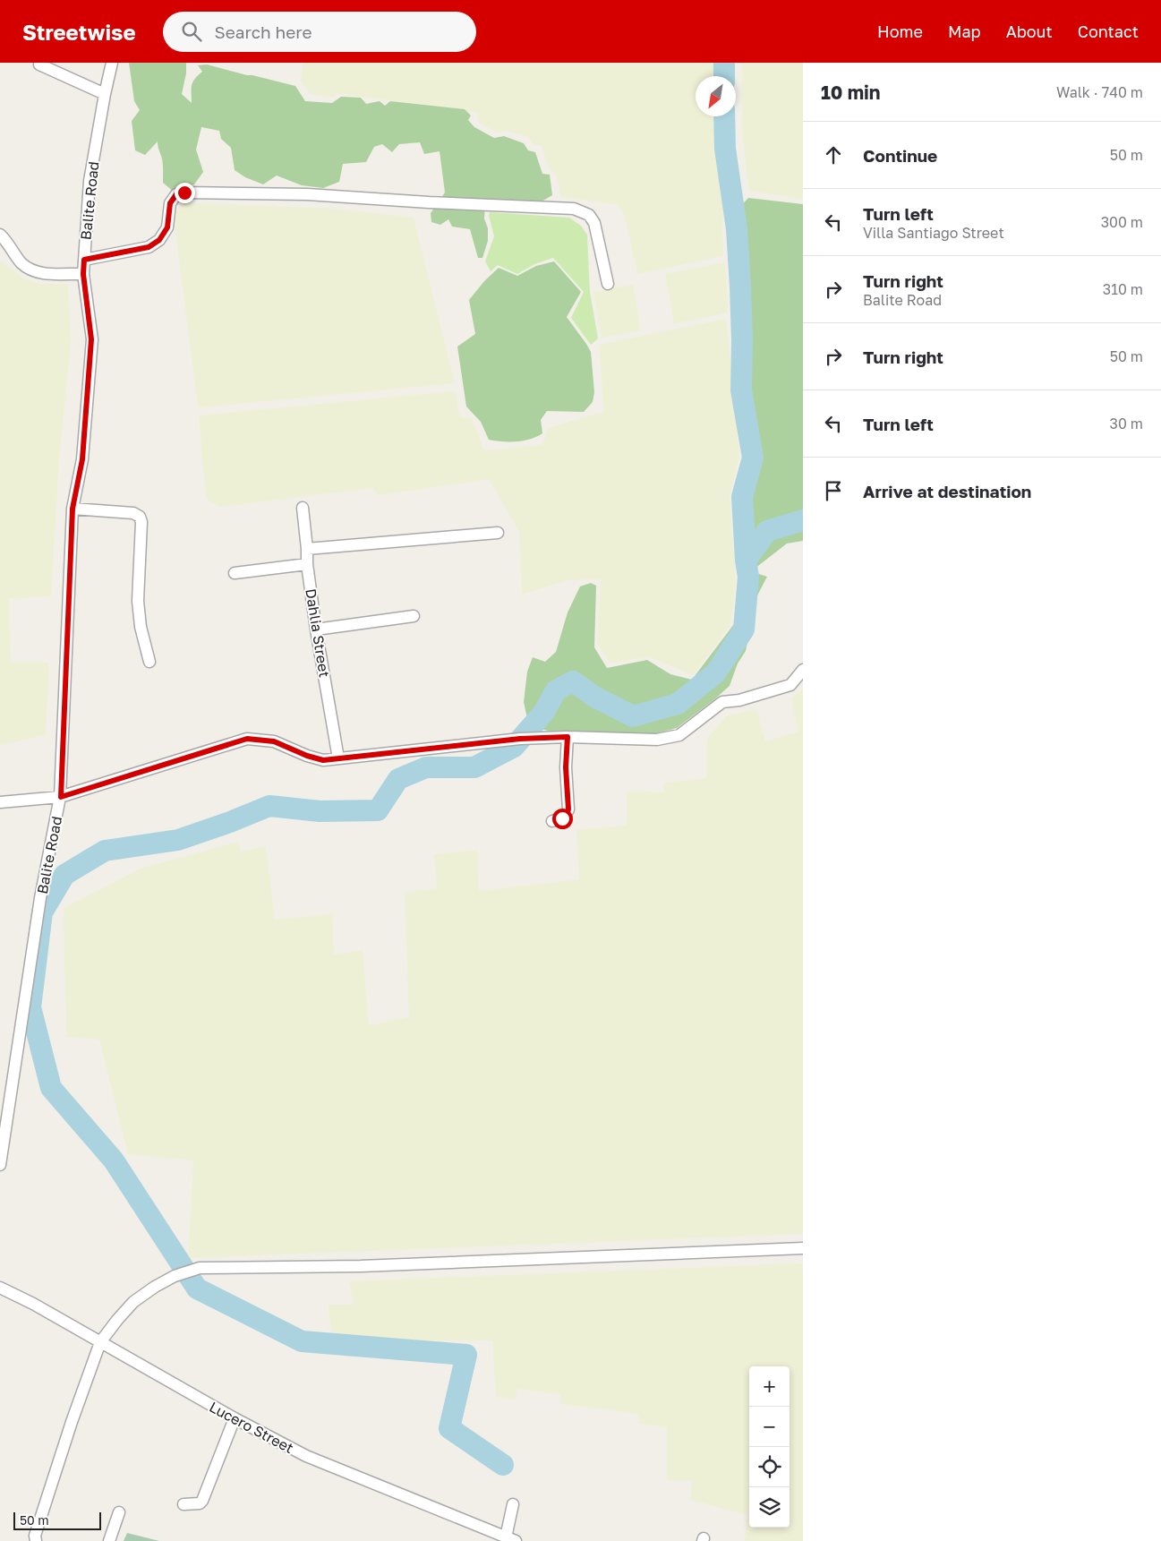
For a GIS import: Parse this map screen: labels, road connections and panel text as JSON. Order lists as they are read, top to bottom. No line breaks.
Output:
{"streets":{"street":["Balite Road","Dahlia Street","Lucero Street"]},"scale_bar":"50 m","north":"bottom left","page":{"header":"Streetwise","search":"Search here","nav":["Home","Map","About","Contact"],"heading":["10 min","Walk · 740 m"],"list":[["Continue","50 m"],["Turn left","Villa Santiago Street","300 m"],["Turn right","Balite Road","310 m"],["Turn right","50 m"],["Turn left","30 m"],"Arrive at destination"],"map_buttons":["+","−"],"scale":"50 m"}}
